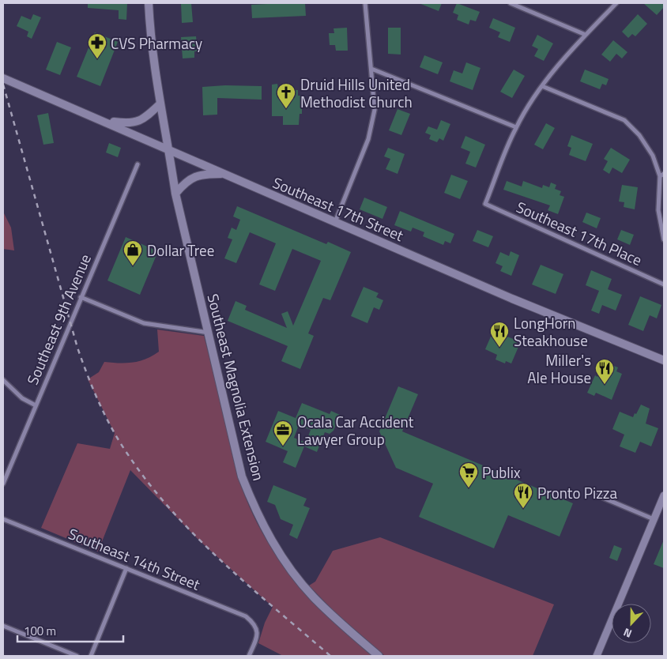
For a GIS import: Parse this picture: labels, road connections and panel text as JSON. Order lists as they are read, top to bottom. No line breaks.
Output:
{"streets":{"main road":["Southeast 17th Street","Southeast Magnolia Extension"],"street":["Southeast 17th Place","Southeast 9th Avenue","Southeast 14th Street"]},"crossings":[["Southeast 17th Street","Southeast Magnolia Extension"]],"places":{"pharmacy":["CVS Pharmacy"],"church":["Druid Hills United Methodist Church"],"shop":["Dollar Tree"],"restaurant":["LongHorn Steakhouse","Miller's Ale House","Pronto Pizza"],"office":["Ocala Car Accident Lawyer Group"],"supermarket":["Publix"]},"scale_bar":"100 m","north":"bottom"}
